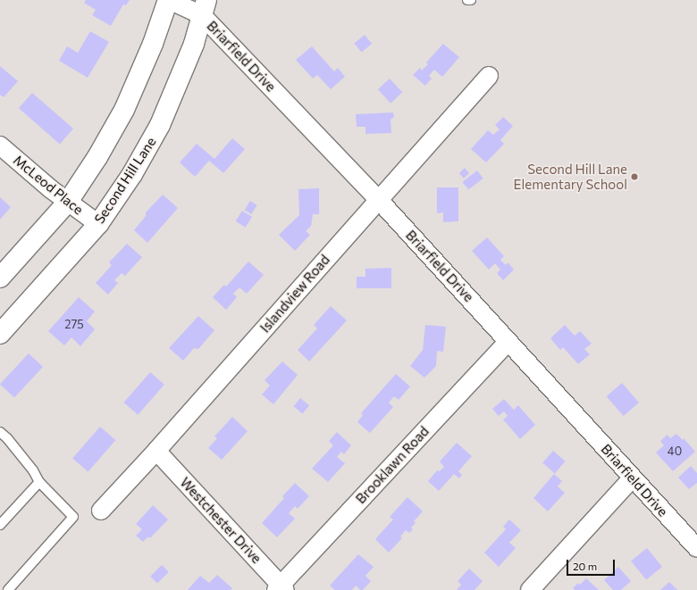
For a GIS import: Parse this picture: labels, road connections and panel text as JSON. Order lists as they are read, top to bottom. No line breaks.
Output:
{"streets":{"street":["Briarfield Drive","Second Hill Lane","McLeod Place","Islandview Road","Brooklawn Road","Westchester Drive"]},"crossings":[["Briarfield Drive","Second Hill Lane"],["Briarfield Drive","Islandview Road"],["Briarfield Drive","Brooklawn Road"],["Second Hill Lane","McLeod Place"],["Islandview Road","Westchester Drive"],["Brooklawn Road","Westchester Drive"]],"places":["Second Hill Lane Elementary School"],"house_numbers":["275","40"],"scale_bar":"20 m"}
